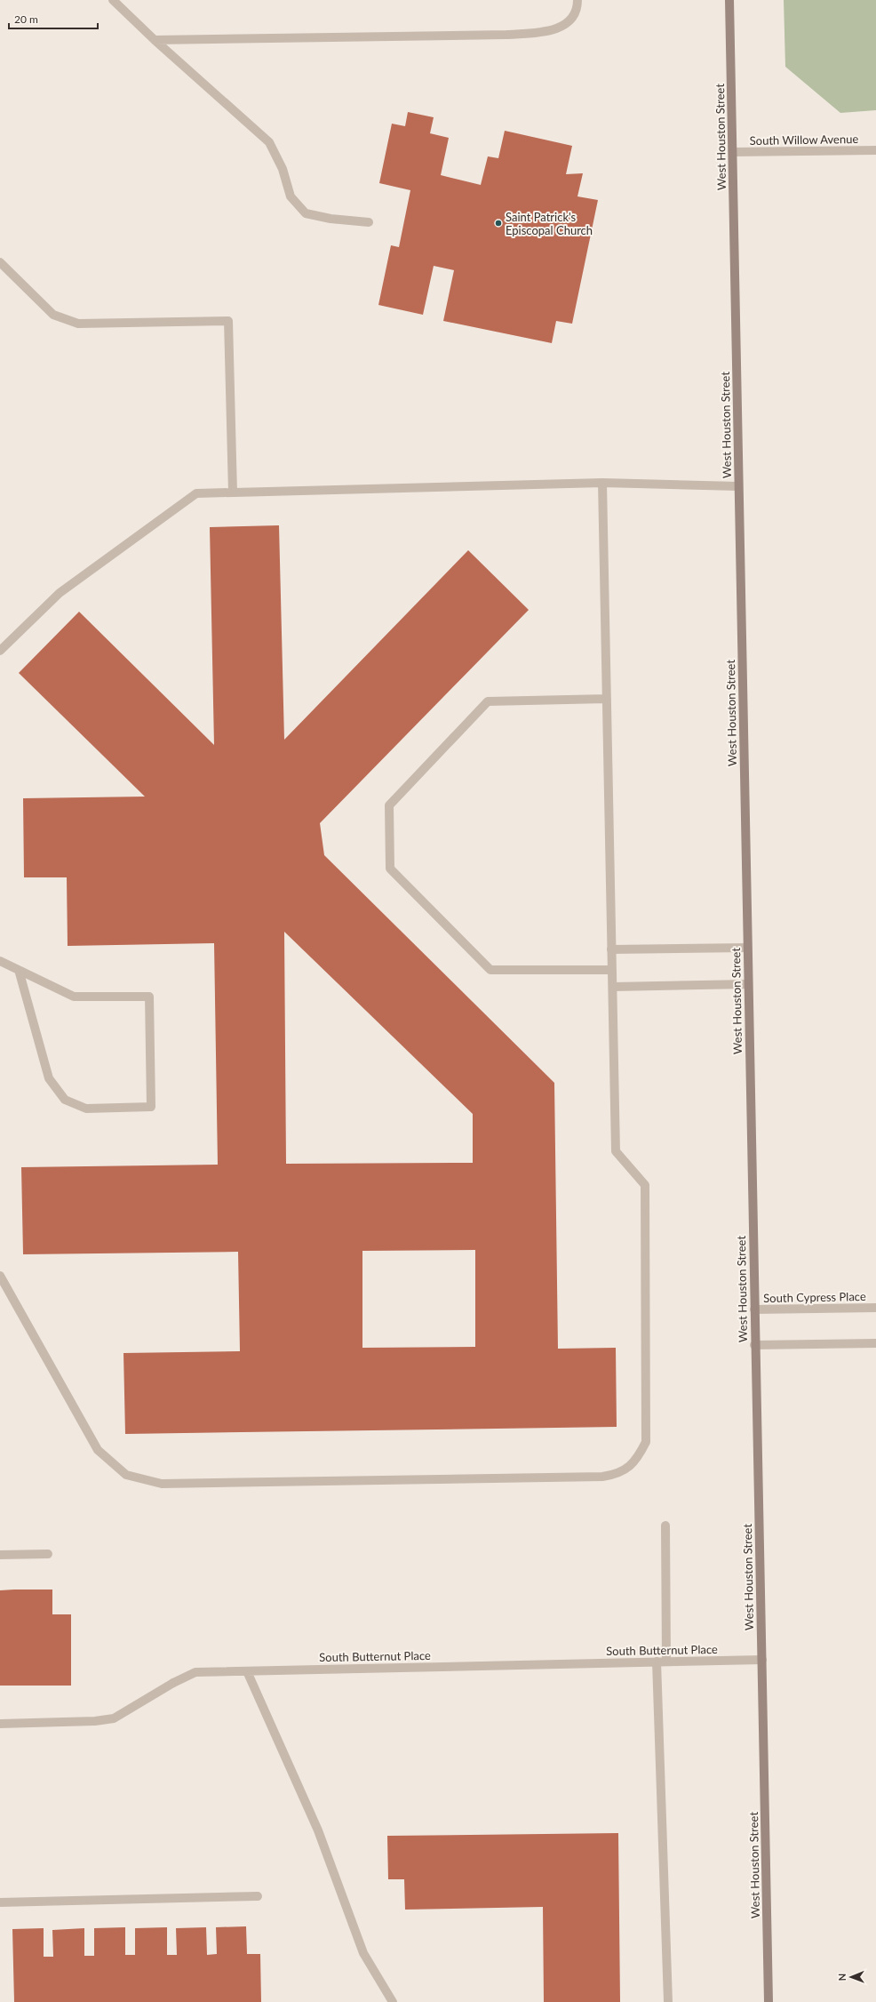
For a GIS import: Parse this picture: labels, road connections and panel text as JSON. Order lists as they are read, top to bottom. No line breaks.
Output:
{"streets":{"main road":["West Houston Street"],"street":["South Willow Avenue","South Cypress Place","South Butternut Place"]},"crossings":[["West Houston Street","South Willow Avenue"],["West Houston Street","South Cypress Place"],["West Houston Street","South Butternut Place"]],"places":["Saint Patrick's Episcopal Church"],"scale_bar":"20 m","north":"left"}
